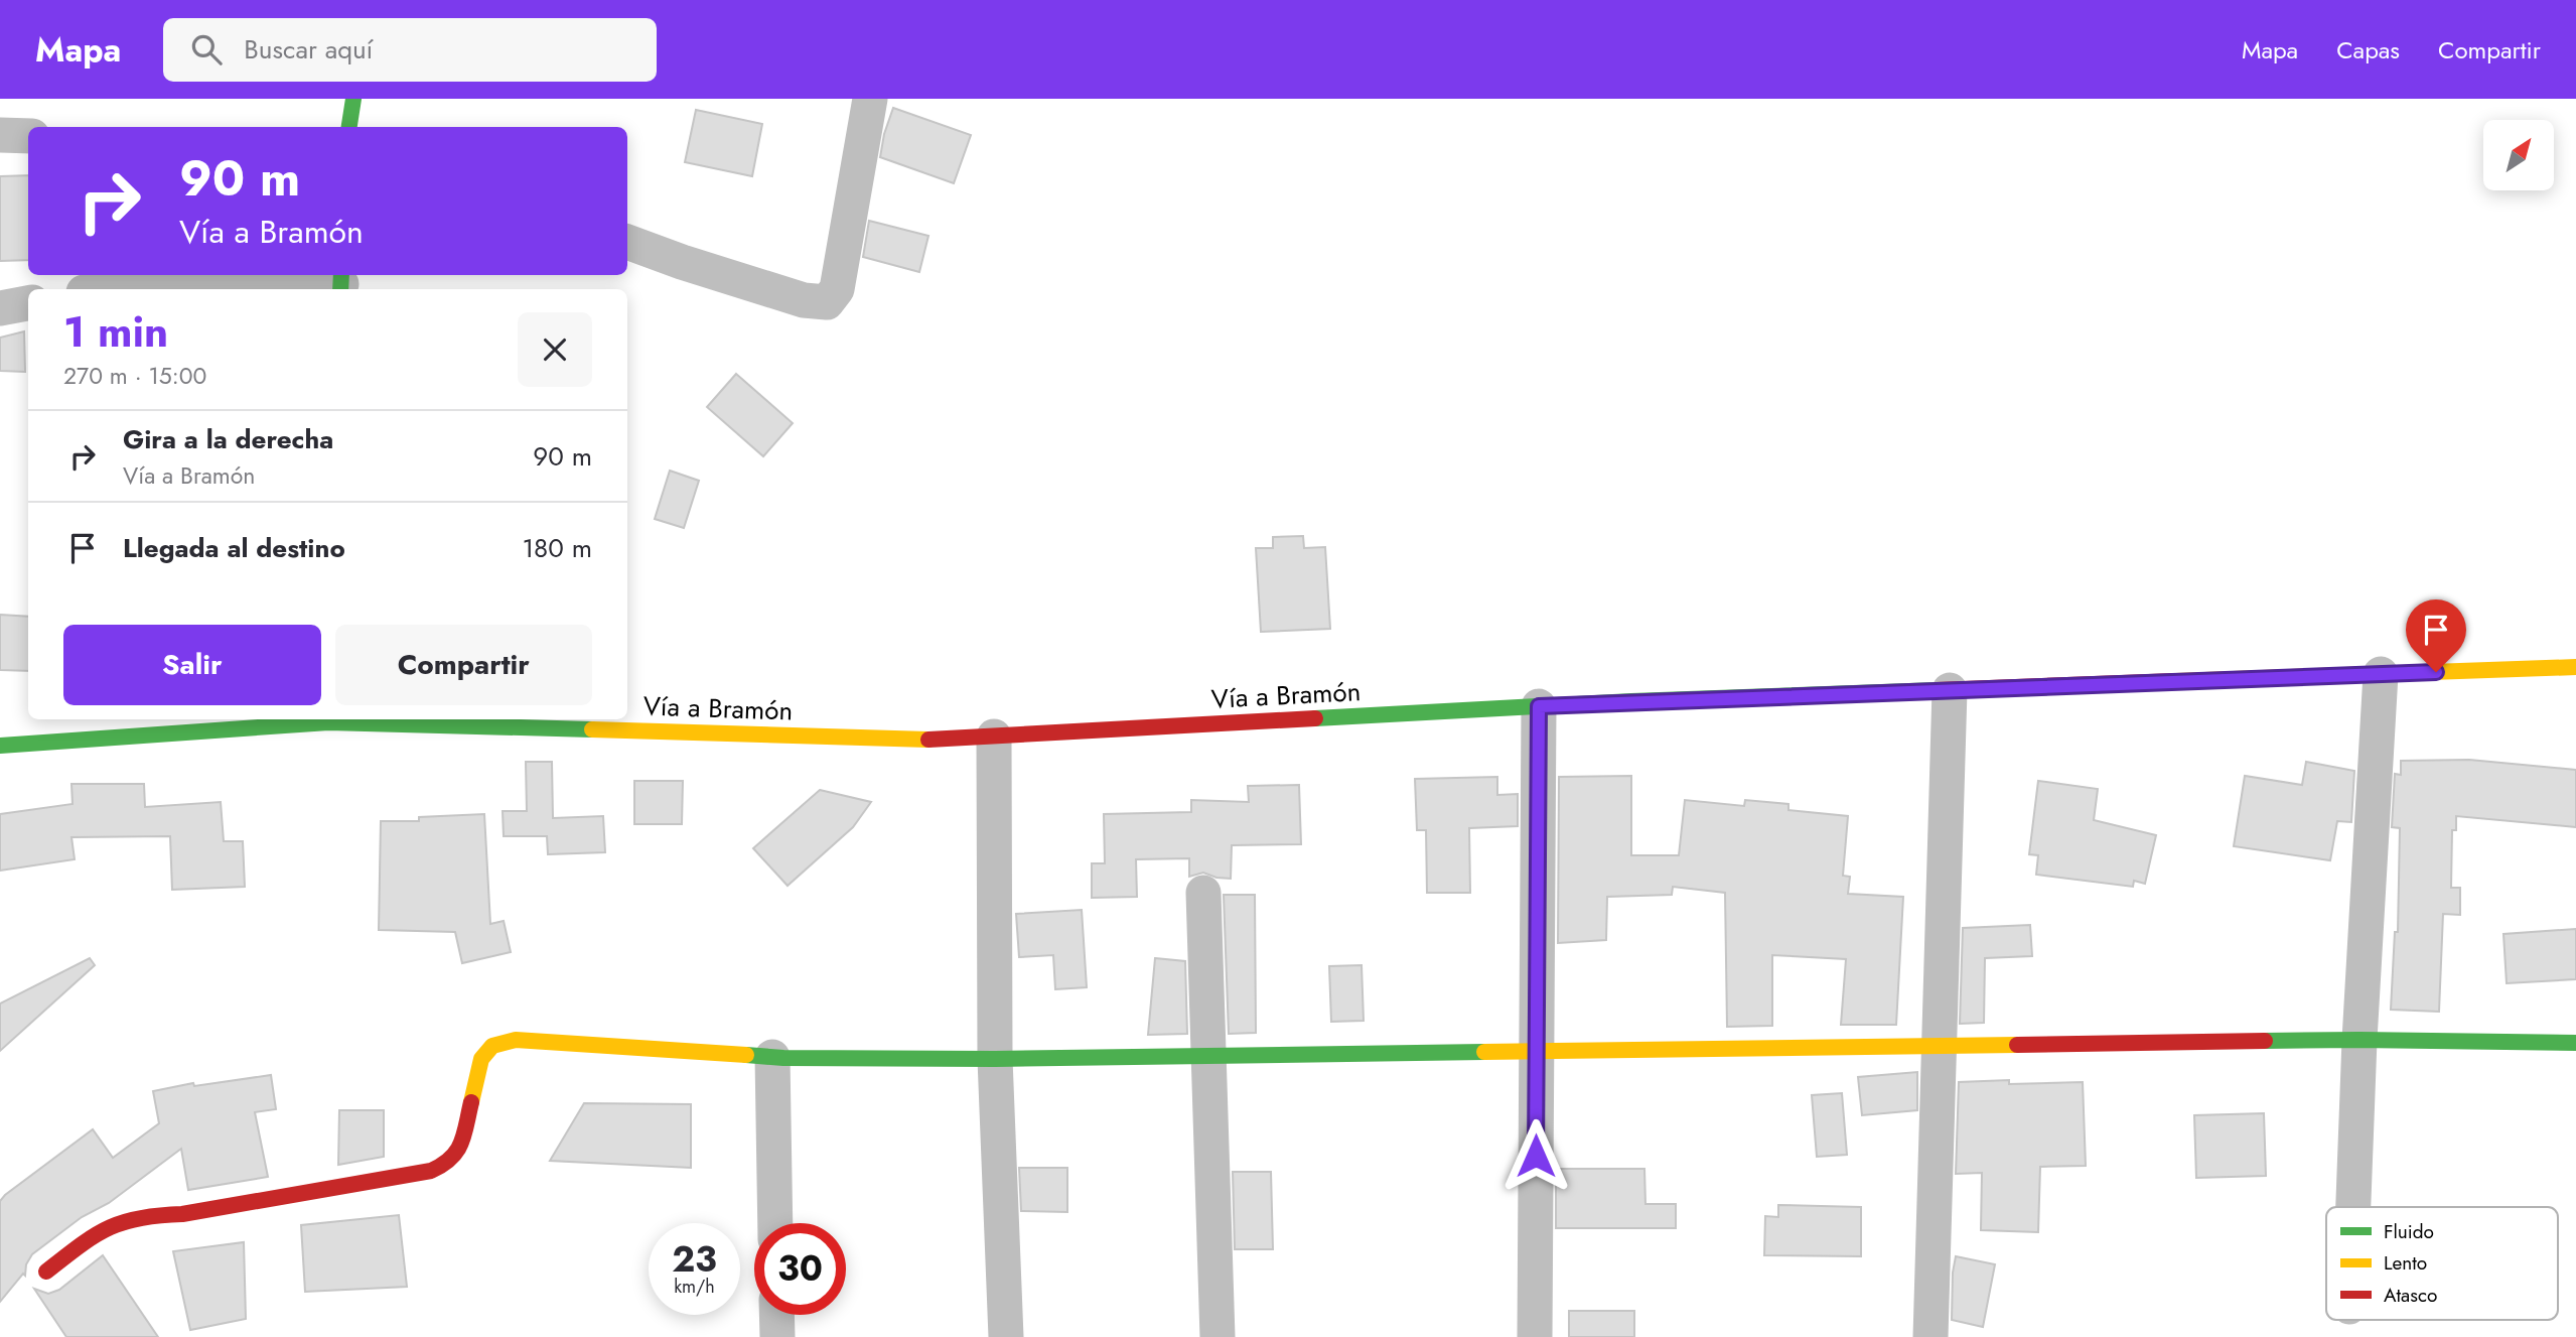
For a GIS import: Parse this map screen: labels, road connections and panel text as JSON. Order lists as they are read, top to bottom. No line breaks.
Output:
{"streets":{"street":["Vía a Bramón"]},"legend":["Fluido","Lento","Atasco"],"north":"top right","page":{"header":"Mapa","search":"Buscar aquí","nav":["Mapa","Capas","Compartir"],"turn":["90 m","Vía a Bramón"],"heading":["1 min","270 m · 15:00"],"list":[{"name":"Gira a la derecha","note":"Vía a Bramón","value":"90 m"},{"name":"Llegada al destino","value":"180 m"}],"buttons":["Salir","Compartir"],"speed":"23 km/h","limit":"30"}}
